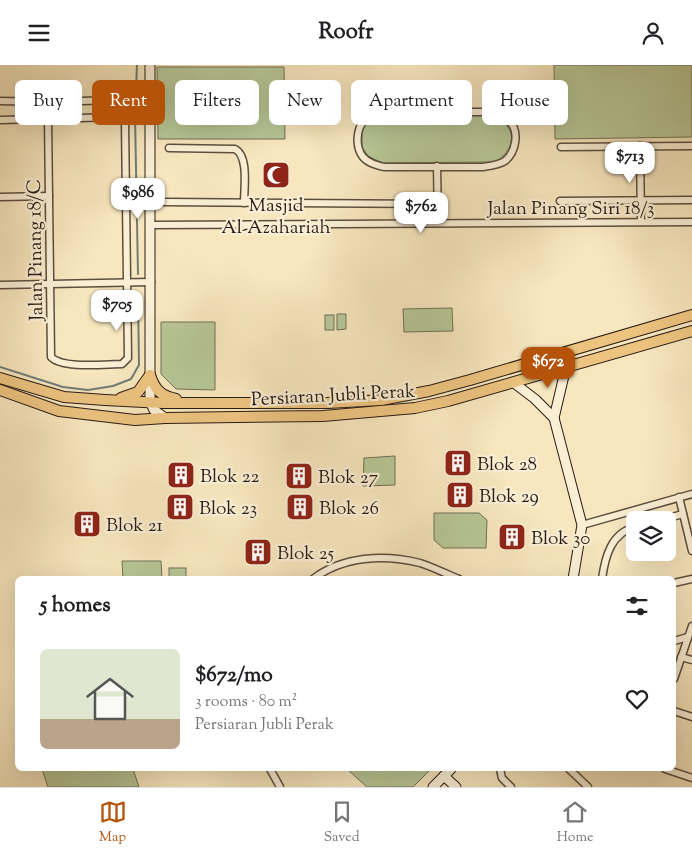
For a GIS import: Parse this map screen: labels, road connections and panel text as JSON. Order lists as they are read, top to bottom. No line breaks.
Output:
{"streets":{"main road":["Persiaran Jubli Perak"],"street":["Jalan Pinang Siri 18/3","Jalan Pinang 18/C"]},"places":{"mosque":["Masjid Al-Azahariah"],"building":["Blok 28","Blok 22","Blok 27","Blok 29","Blok 23","Blok 26","Blok 21","Blok 30","Blok 25"]},"page":{"header":"Roofr","chip":["Buy","Rent","Filters","New","Apartment","House"],"price":["$713","$986","$762","$705","$672"],"heading":"5 homes","list":[{"name":"$672/mo","note":"3 rooms · 80 m² · Persiaran Jubli Perak"}],"tabs":["Map","Saved","Home"]}}
